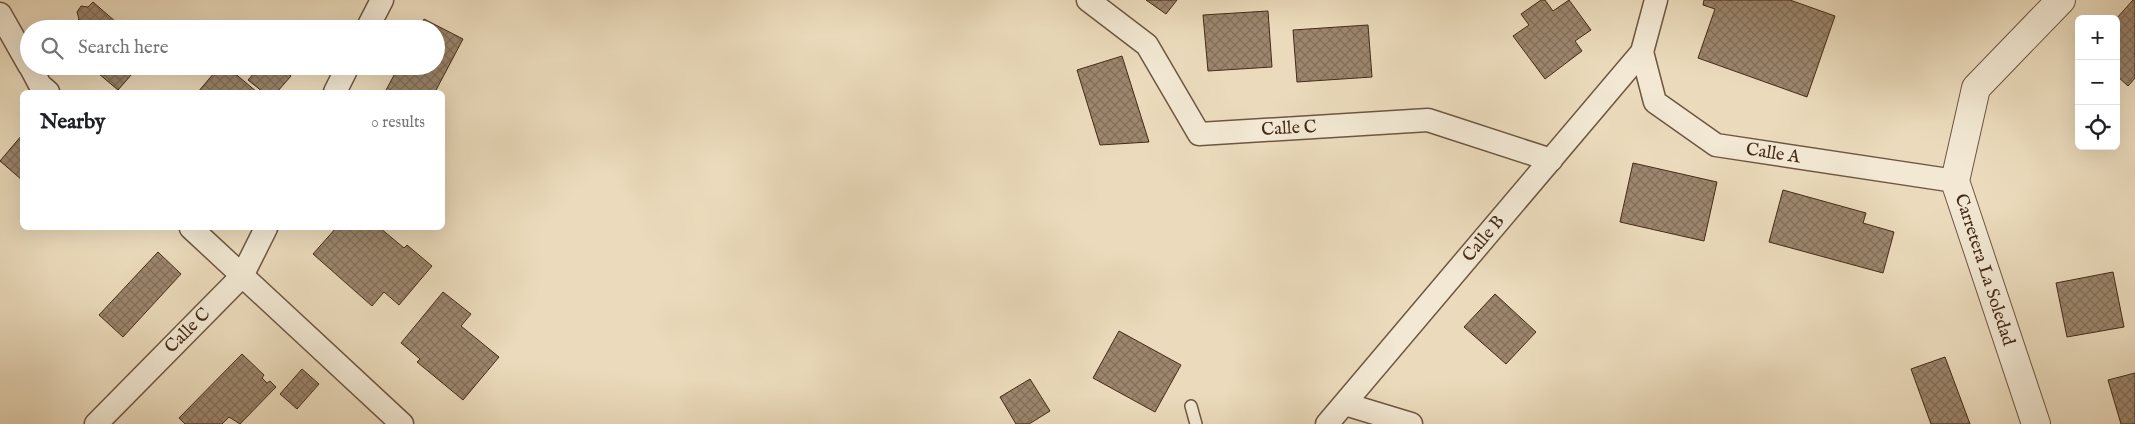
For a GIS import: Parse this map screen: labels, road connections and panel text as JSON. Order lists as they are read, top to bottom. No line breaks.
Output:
{"streets":{"street":["Calle C","Calle A","Calle B","Carretera La Soledad"]},"crossings":[["Calle C","Calle B"],["Calle A","Calle B"],["Calle A","Carretera La Soledad"]],"page":{"map_buttons":["+","−"],"search":"Search here","heading":["Nearby","0 results"]}}
